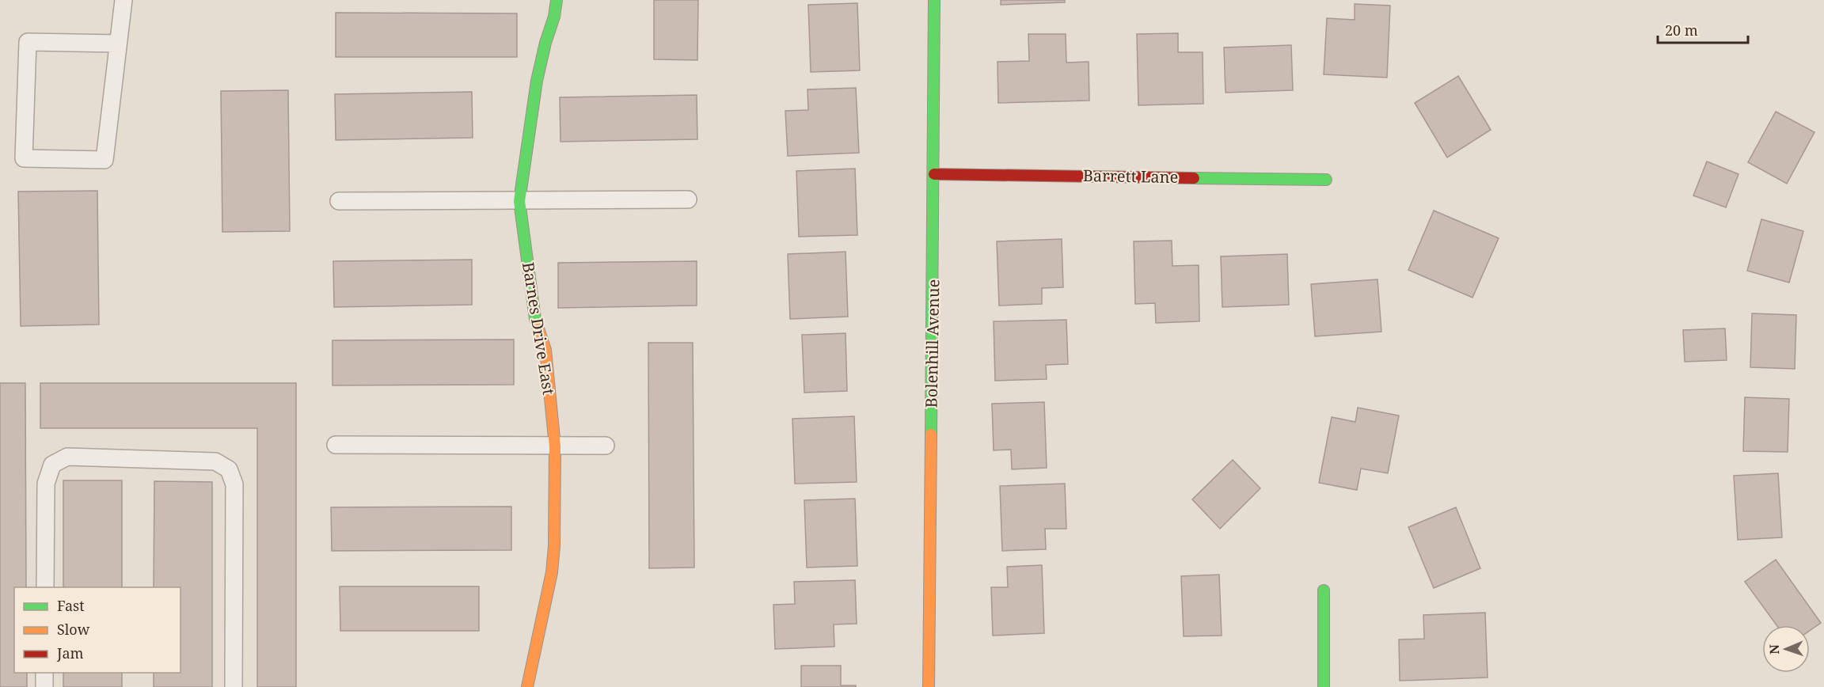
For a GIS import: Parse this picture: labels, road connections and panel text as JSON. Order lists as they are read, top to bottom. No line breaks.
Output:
{"streets":{"street":["Barrett Lane","Barnes Drive East","Bolenhill Avenue"]},"crossings":[["Barrett Lane","Bolenhill Avenue"]],"legend":["Fast","Slow","Jam"],"scale_bar":"20 m","north":"left"}
